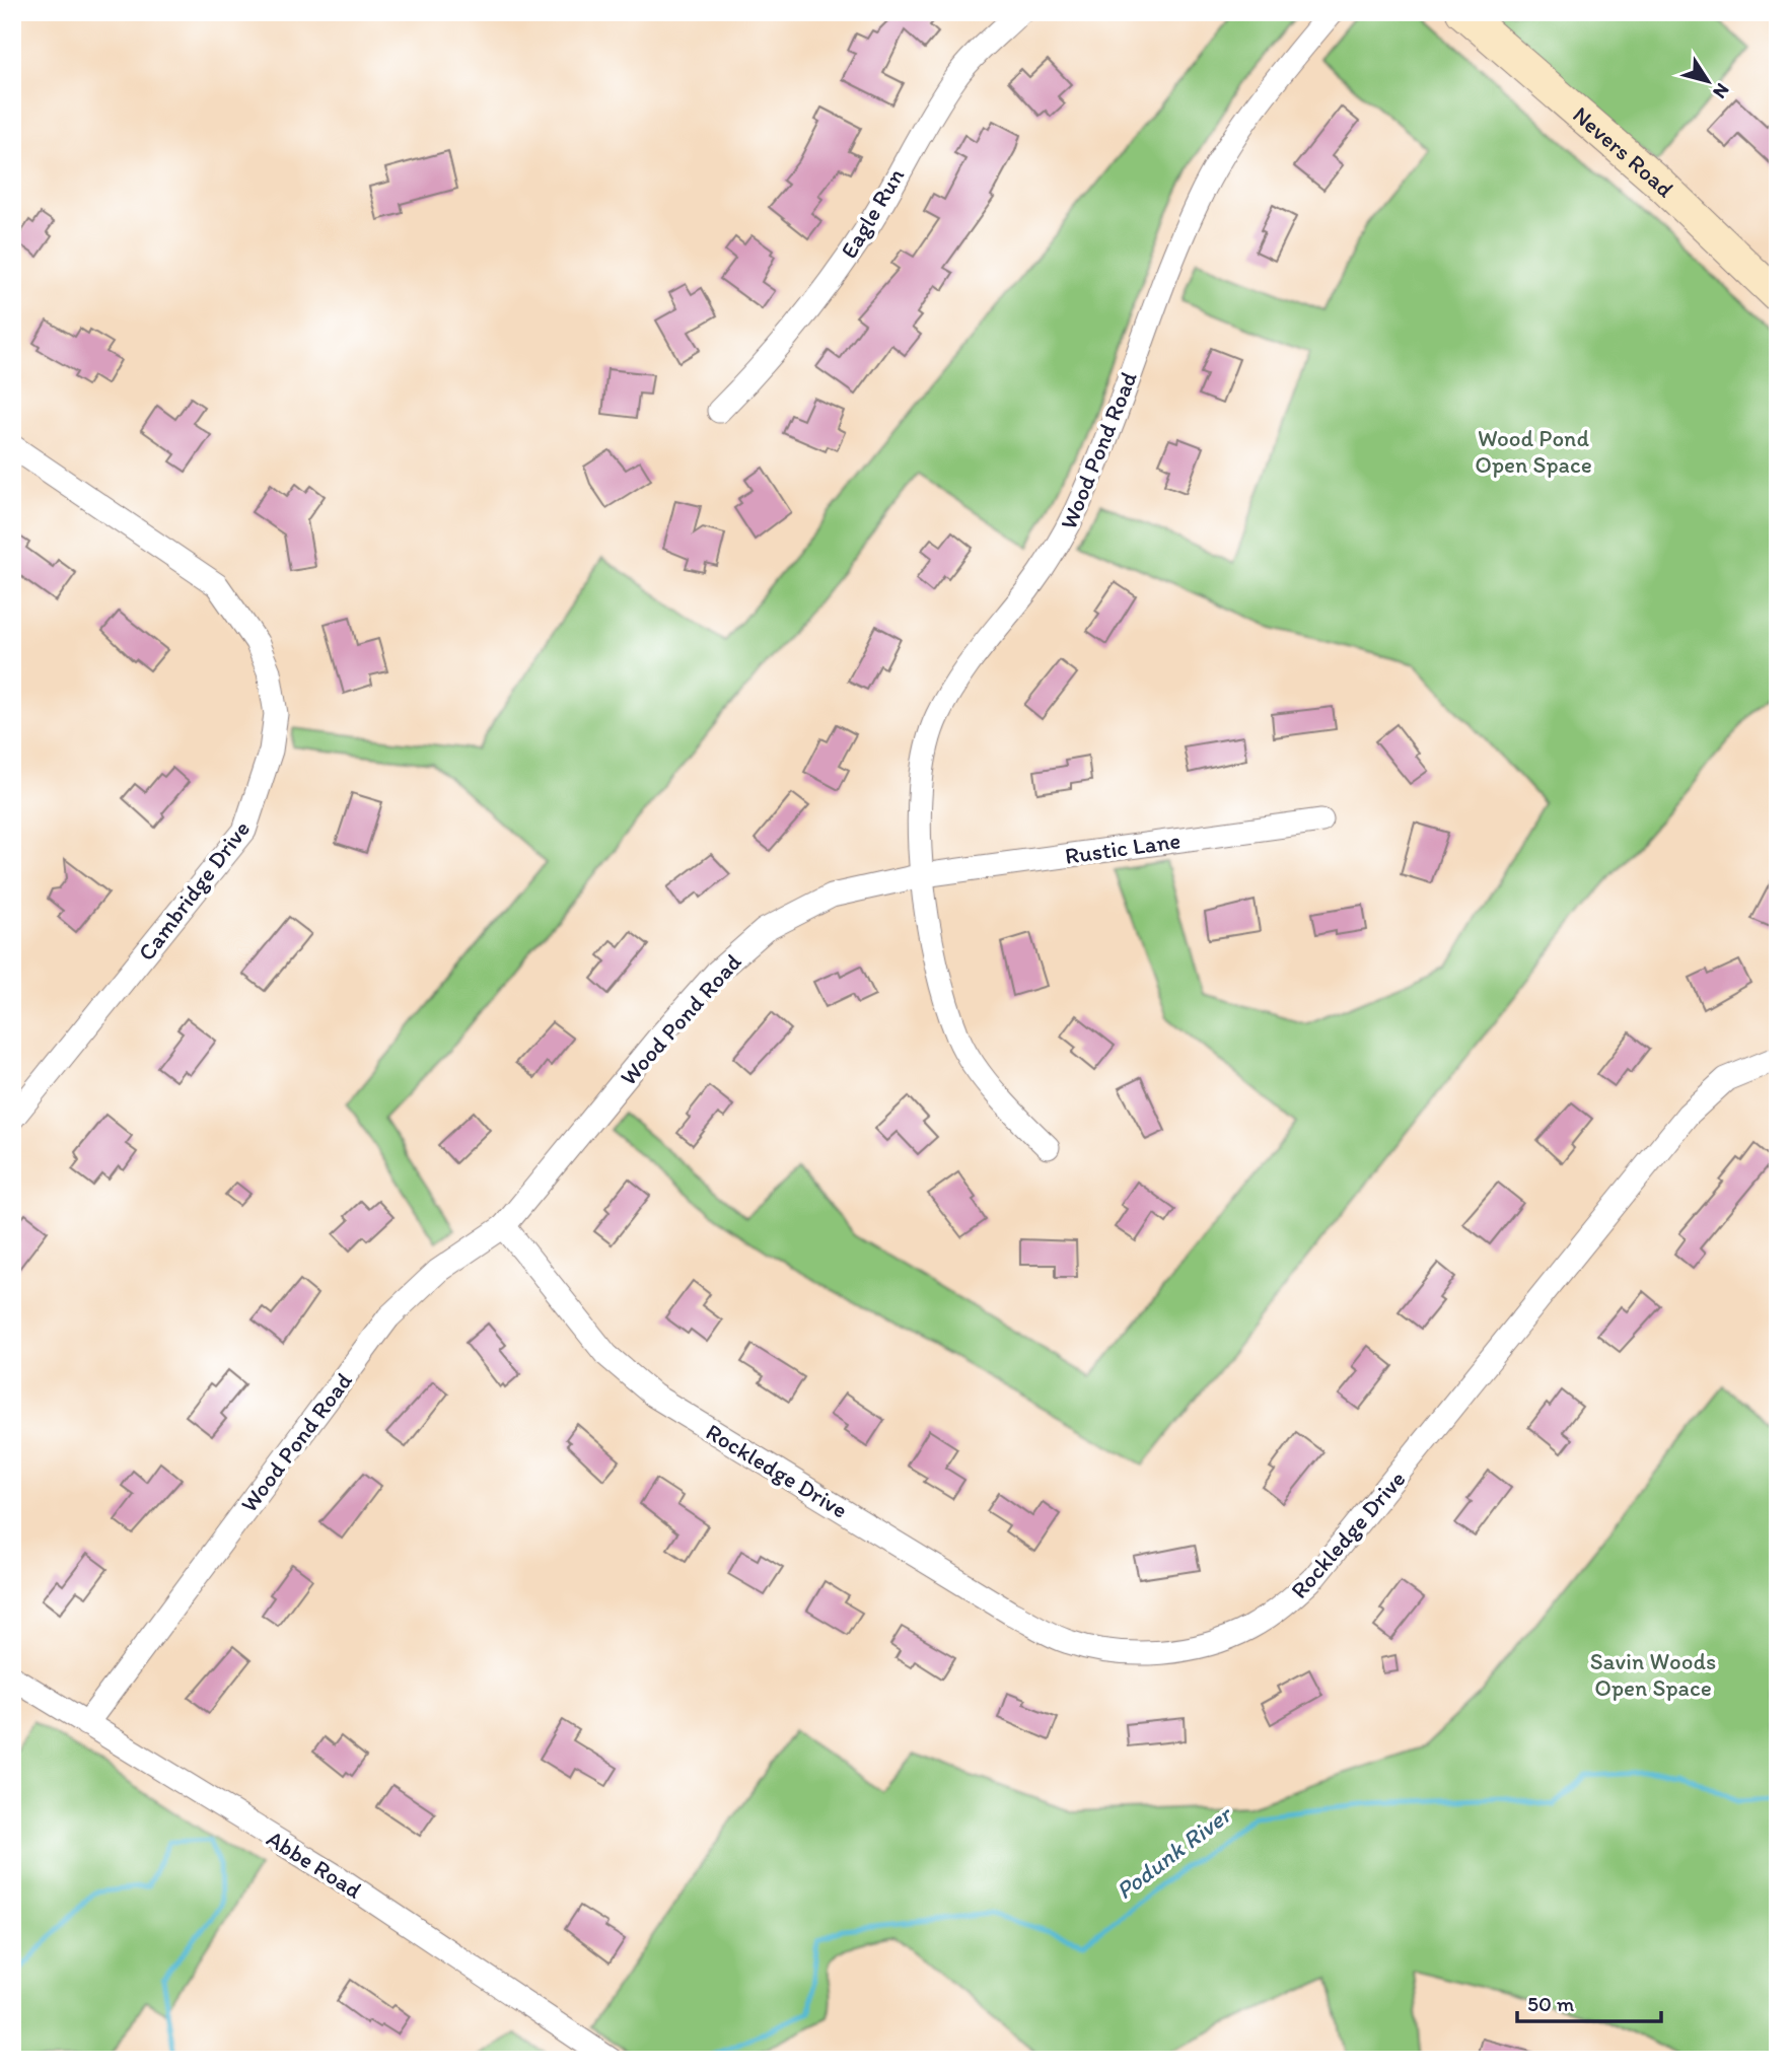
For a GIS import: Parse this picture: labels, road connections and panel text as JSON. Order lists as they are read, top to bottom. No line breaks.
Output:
{"streets":{"street":["Nevers Road","Eagle Run","Wood Pond Road","Rustic Lane","Cambridge Drive","Rockledge Drive","Abbe Road"]},"crossings":[["Wood Pond Road","Rustic Lane"],["Wood Pond Road","Rockledge Drive"],["Wood Pond Road","Abbe Road"]],"water":["Podunk River"],"parks":["Wood Pond Open Space","Savin Woods Open Space"],"scale_bar":"50 m","north":"bottom right"}
